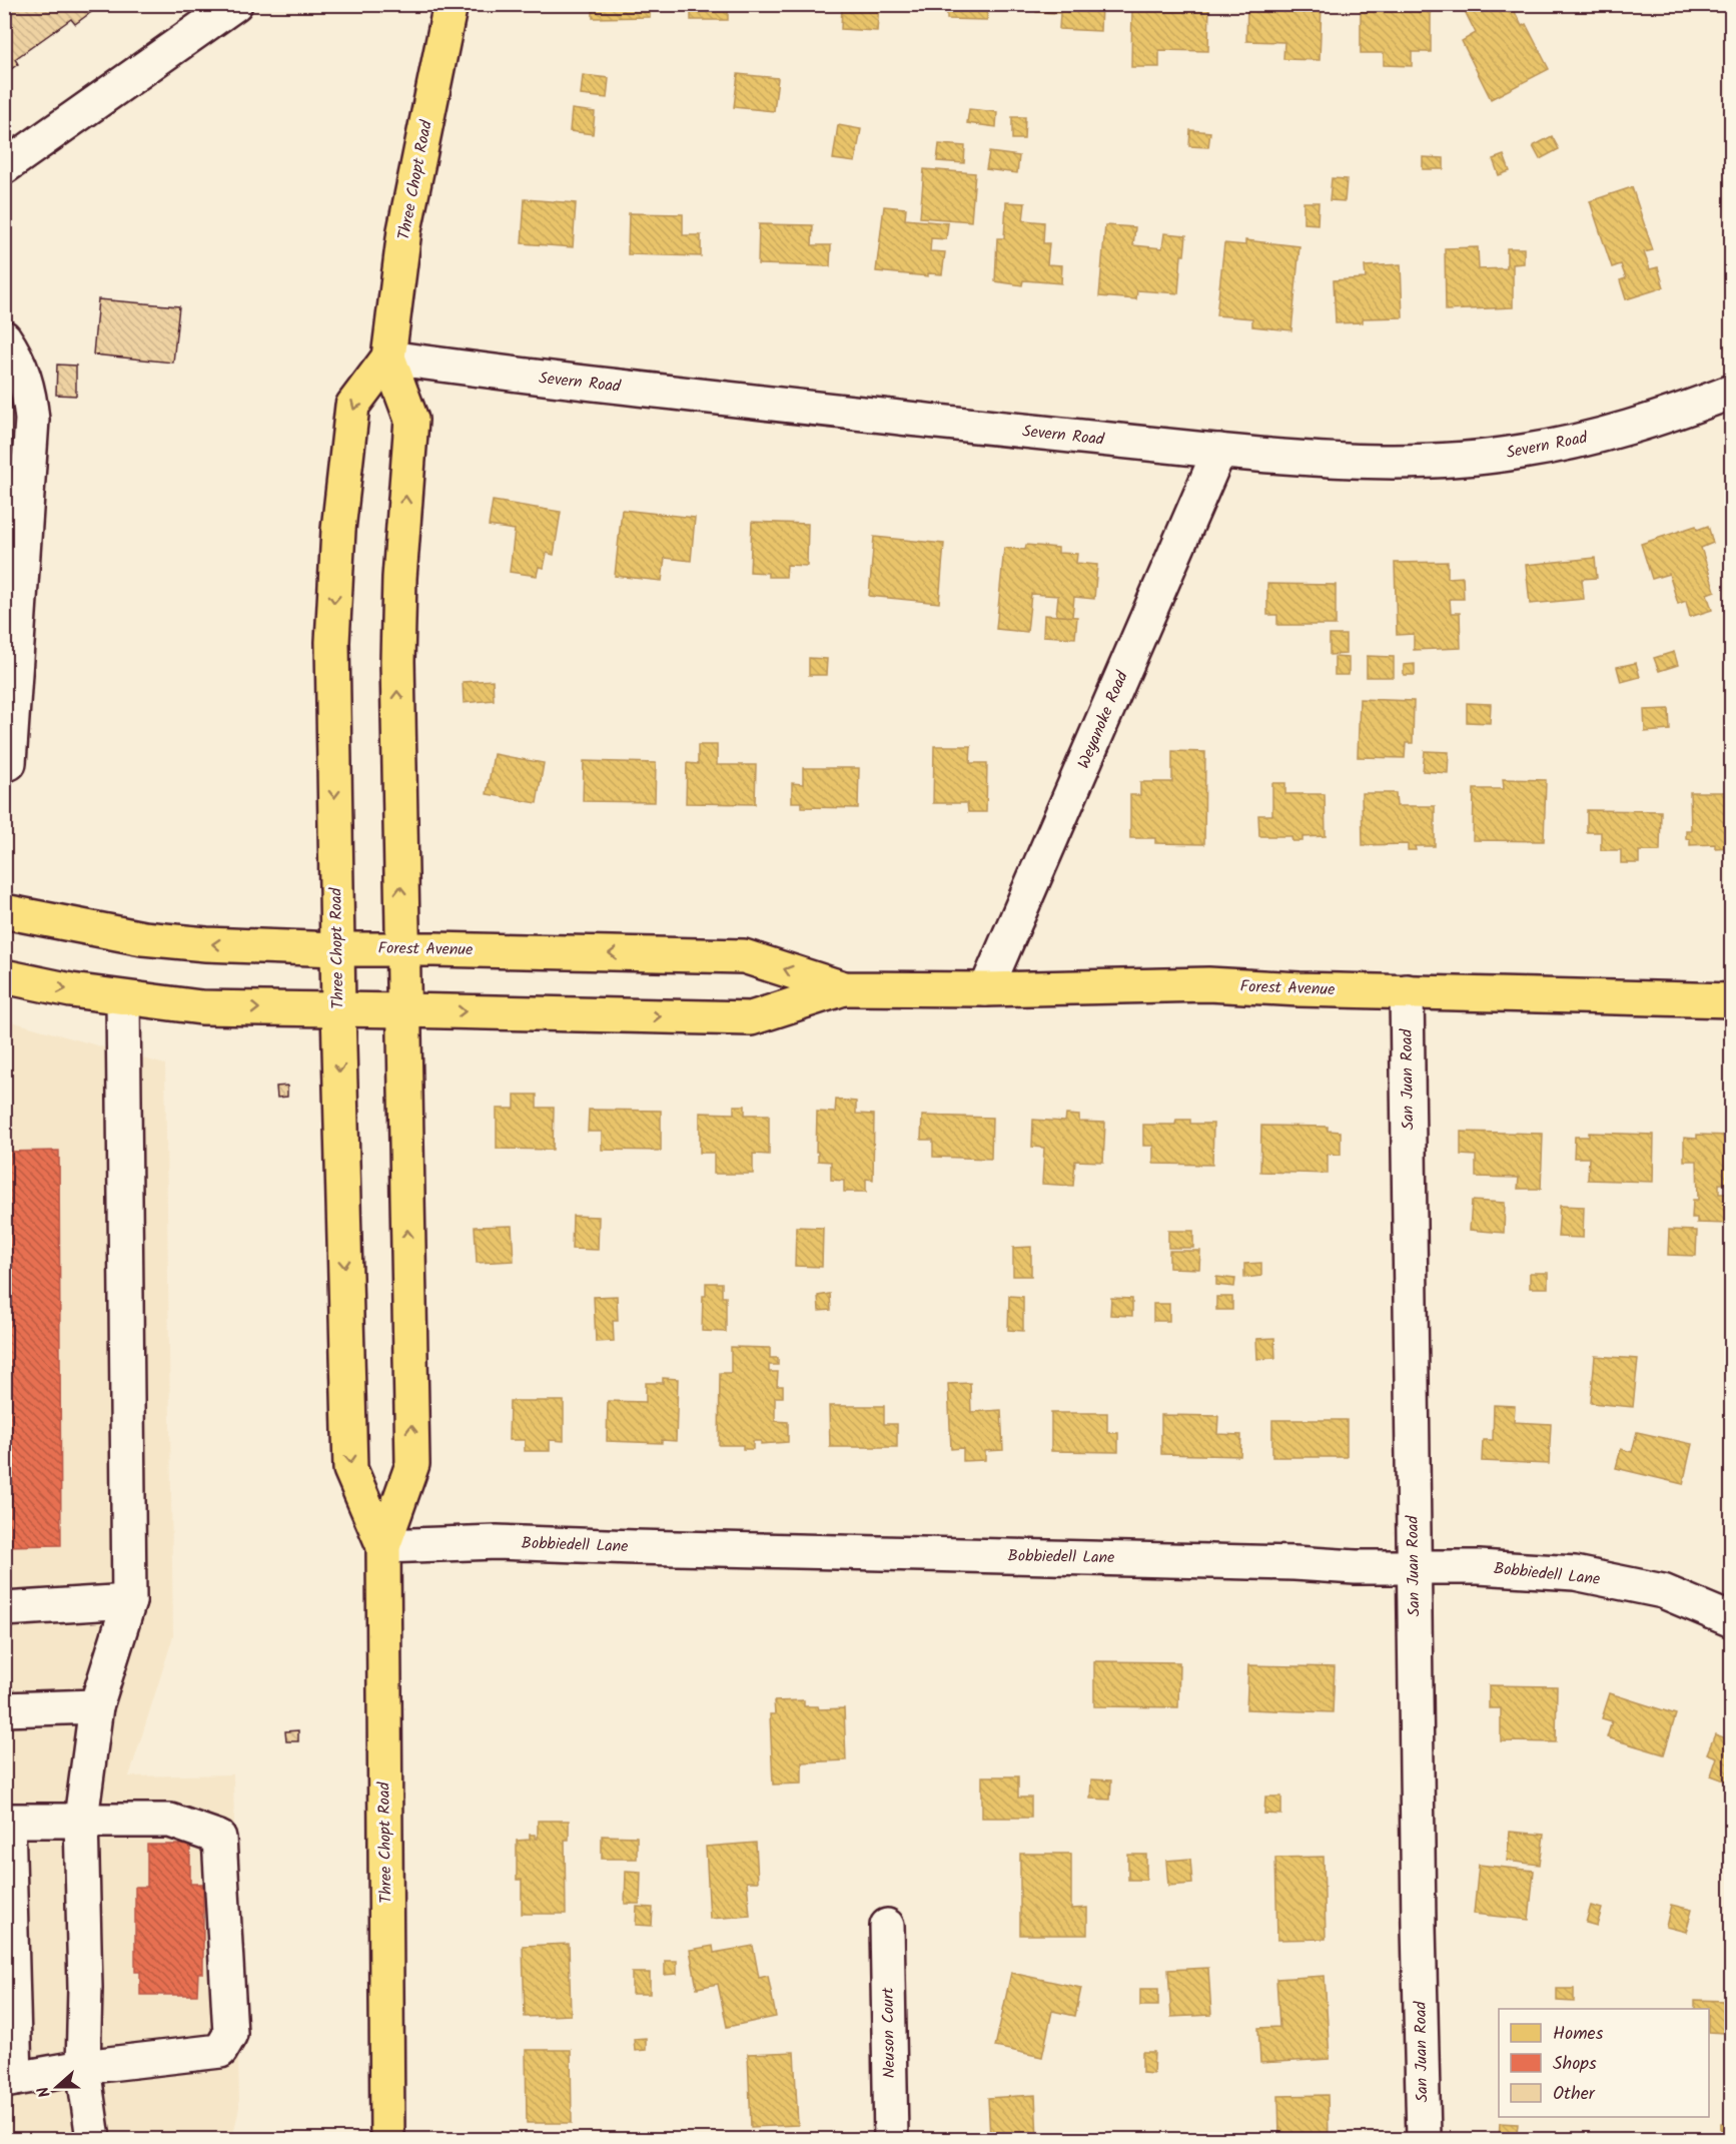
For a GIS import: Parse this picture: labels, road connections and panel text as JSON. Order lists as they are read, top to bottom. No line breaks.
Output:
{"streets":{"main road":["Three Chopt Road","Forest Avenue"],"street":["Severn Road","Weyanoke Road","San Juan Road","Bobbiedell Lane","Neuson Court"]},"crossings":[["Three Chopt Road","Severn Road"],["Three Chopt Road","Forest Avenue"],["Three Chopt Road","Bobbiedell Lane"],["Severn Road","Weyanoke Road"],["Weyanoke Road","Forest Avenue"],["Forest Avenue","San Juan Road"],["San Juan Road","Bobbiedell Lane"]],"legend":["Homes","Shops","Other"],"north":"left"}
